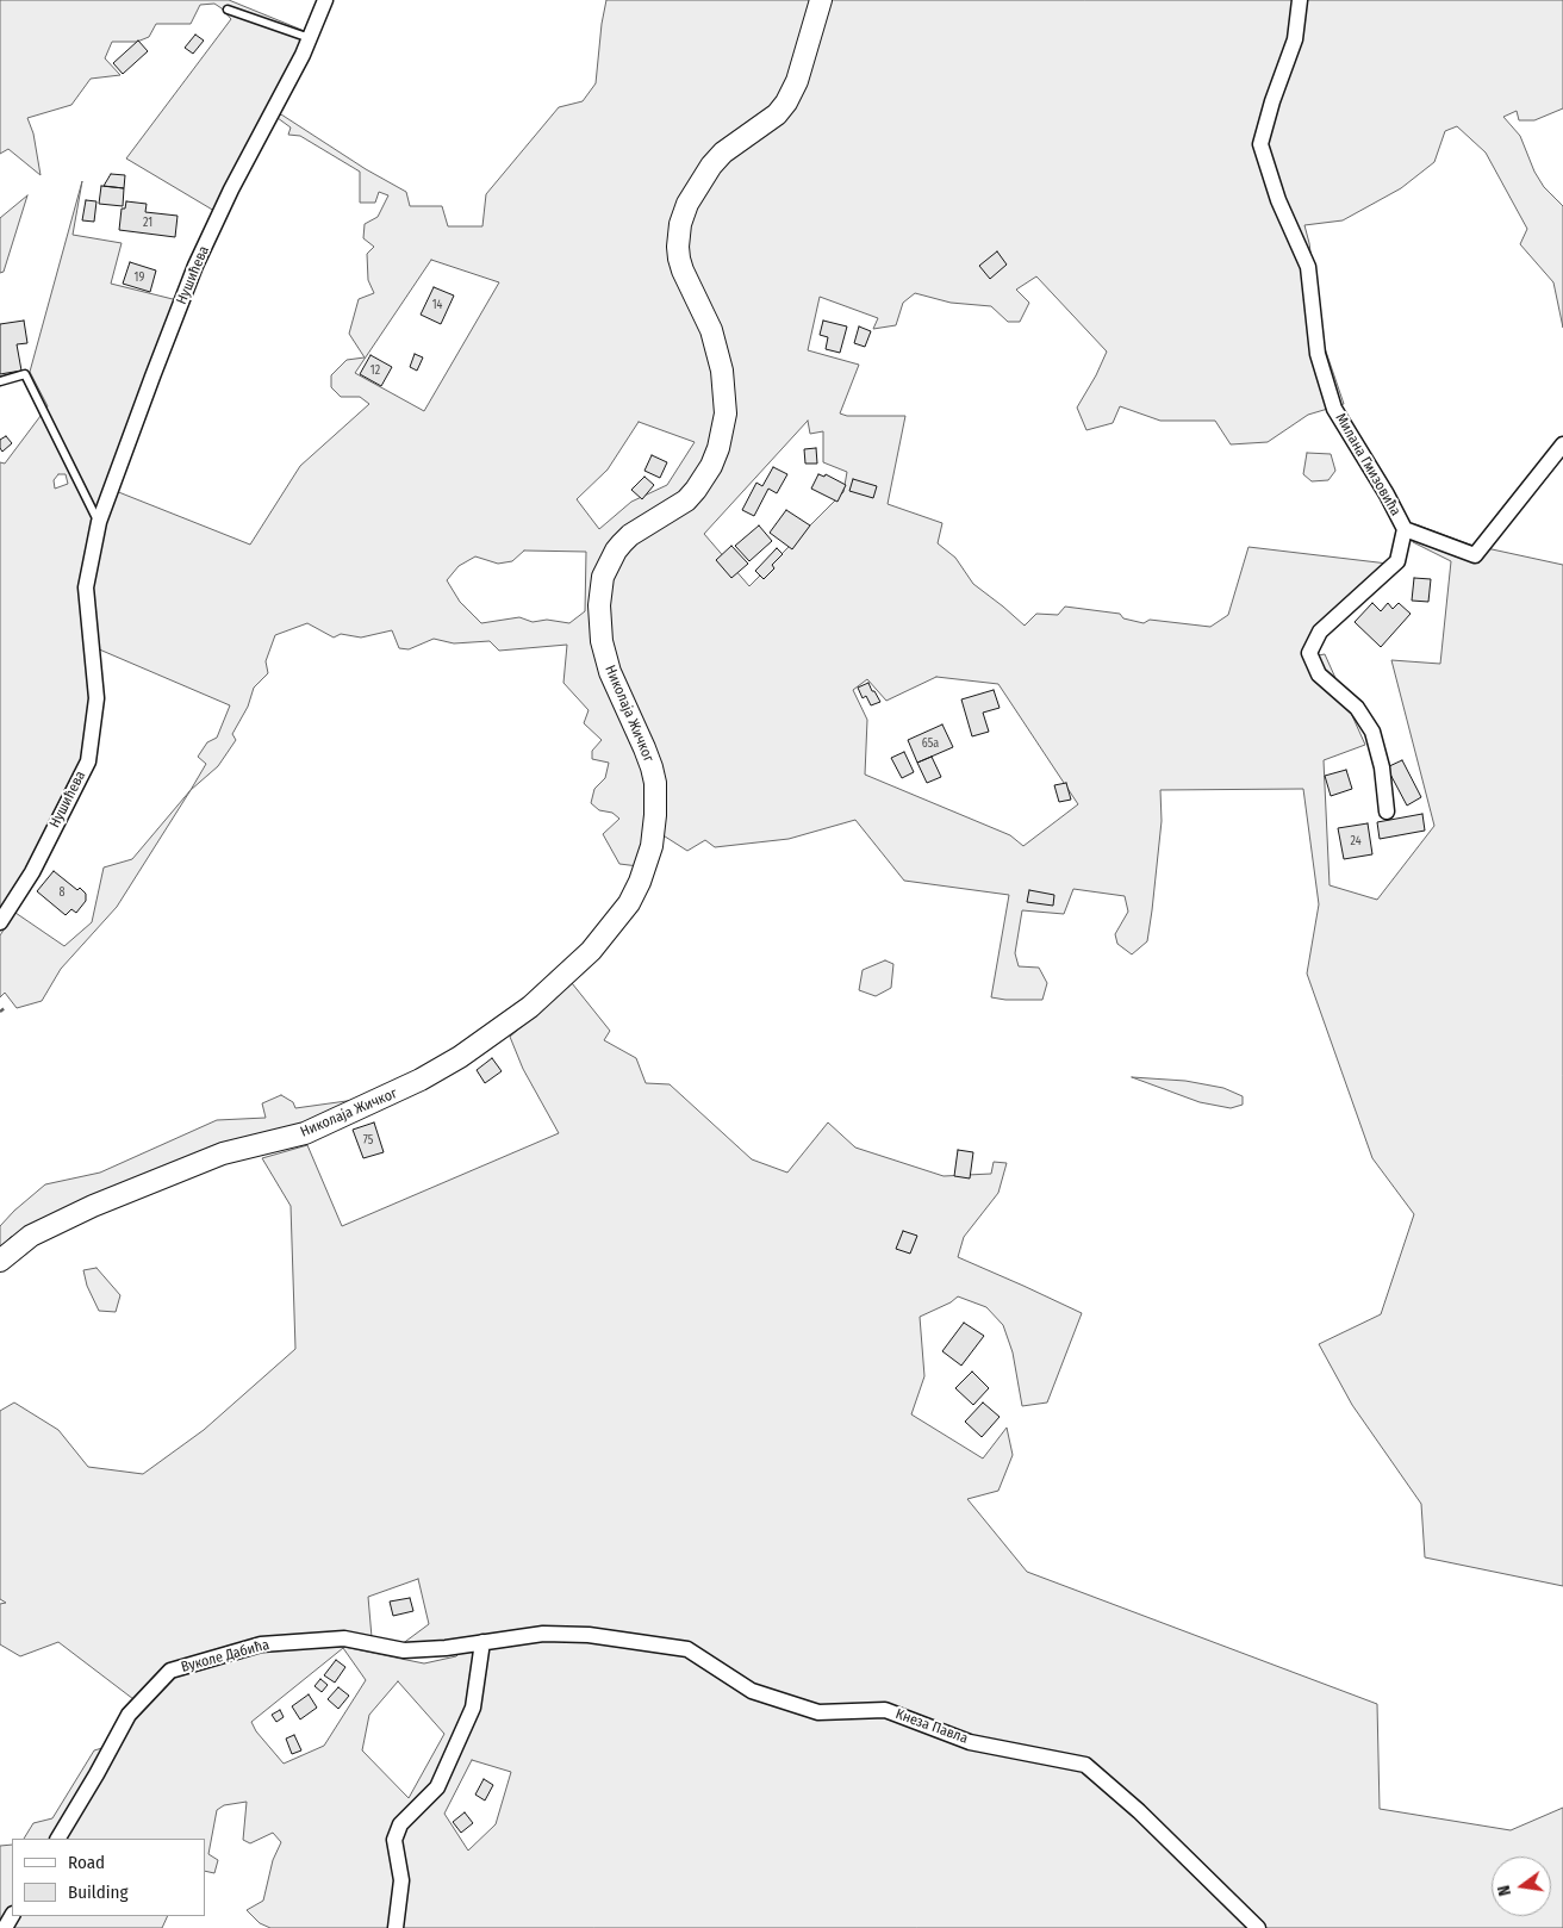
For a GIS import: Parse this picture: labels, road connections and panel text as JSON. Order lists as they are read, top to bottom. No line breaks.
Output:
{"streets":{"street":["Нушићева","Милана Гмизовића","Николаја Жичког","Вуколе Дабића","Кнеза Павла"]},"crossings":[["Вуколе Дабића","Кнеза Павла"]],"house_numbers":["21","19","14","12","65a","24","8","75"],"legend":["Road","Building"],"north":"left"}
